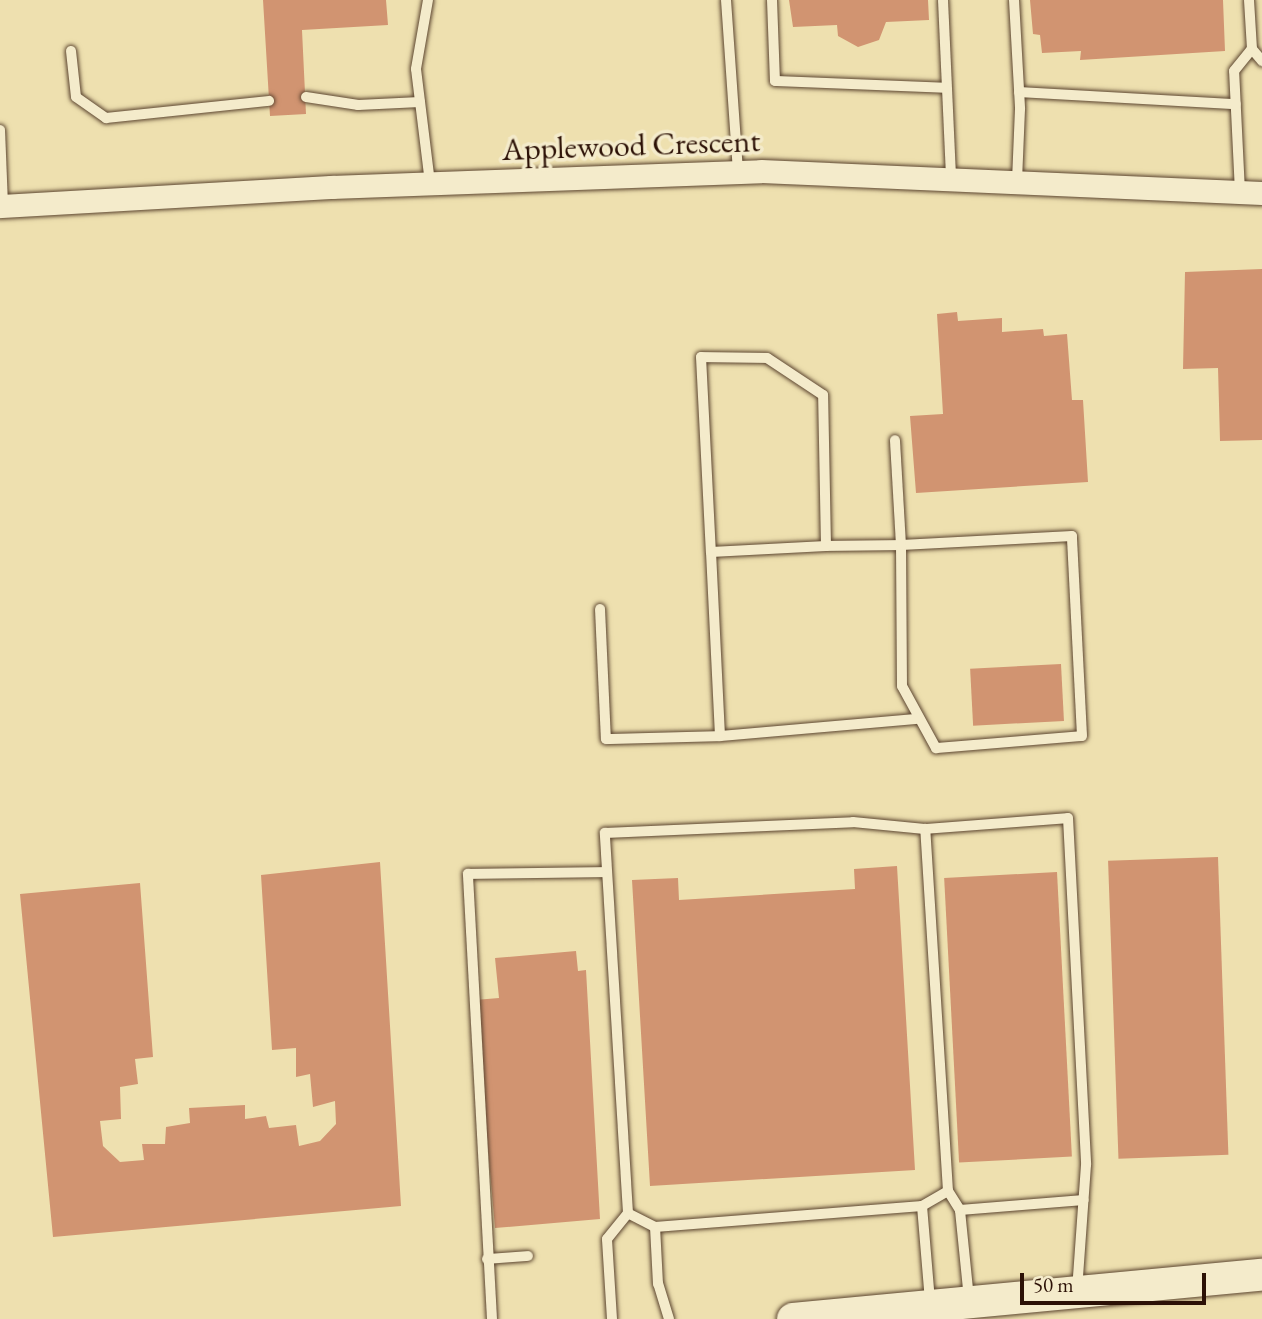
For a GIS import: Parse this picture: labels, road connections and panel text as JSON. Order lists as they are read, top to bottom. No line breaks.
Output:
{"streets":{"street":["Applewood Crescent"]},"scale_bar":"50 m"}
